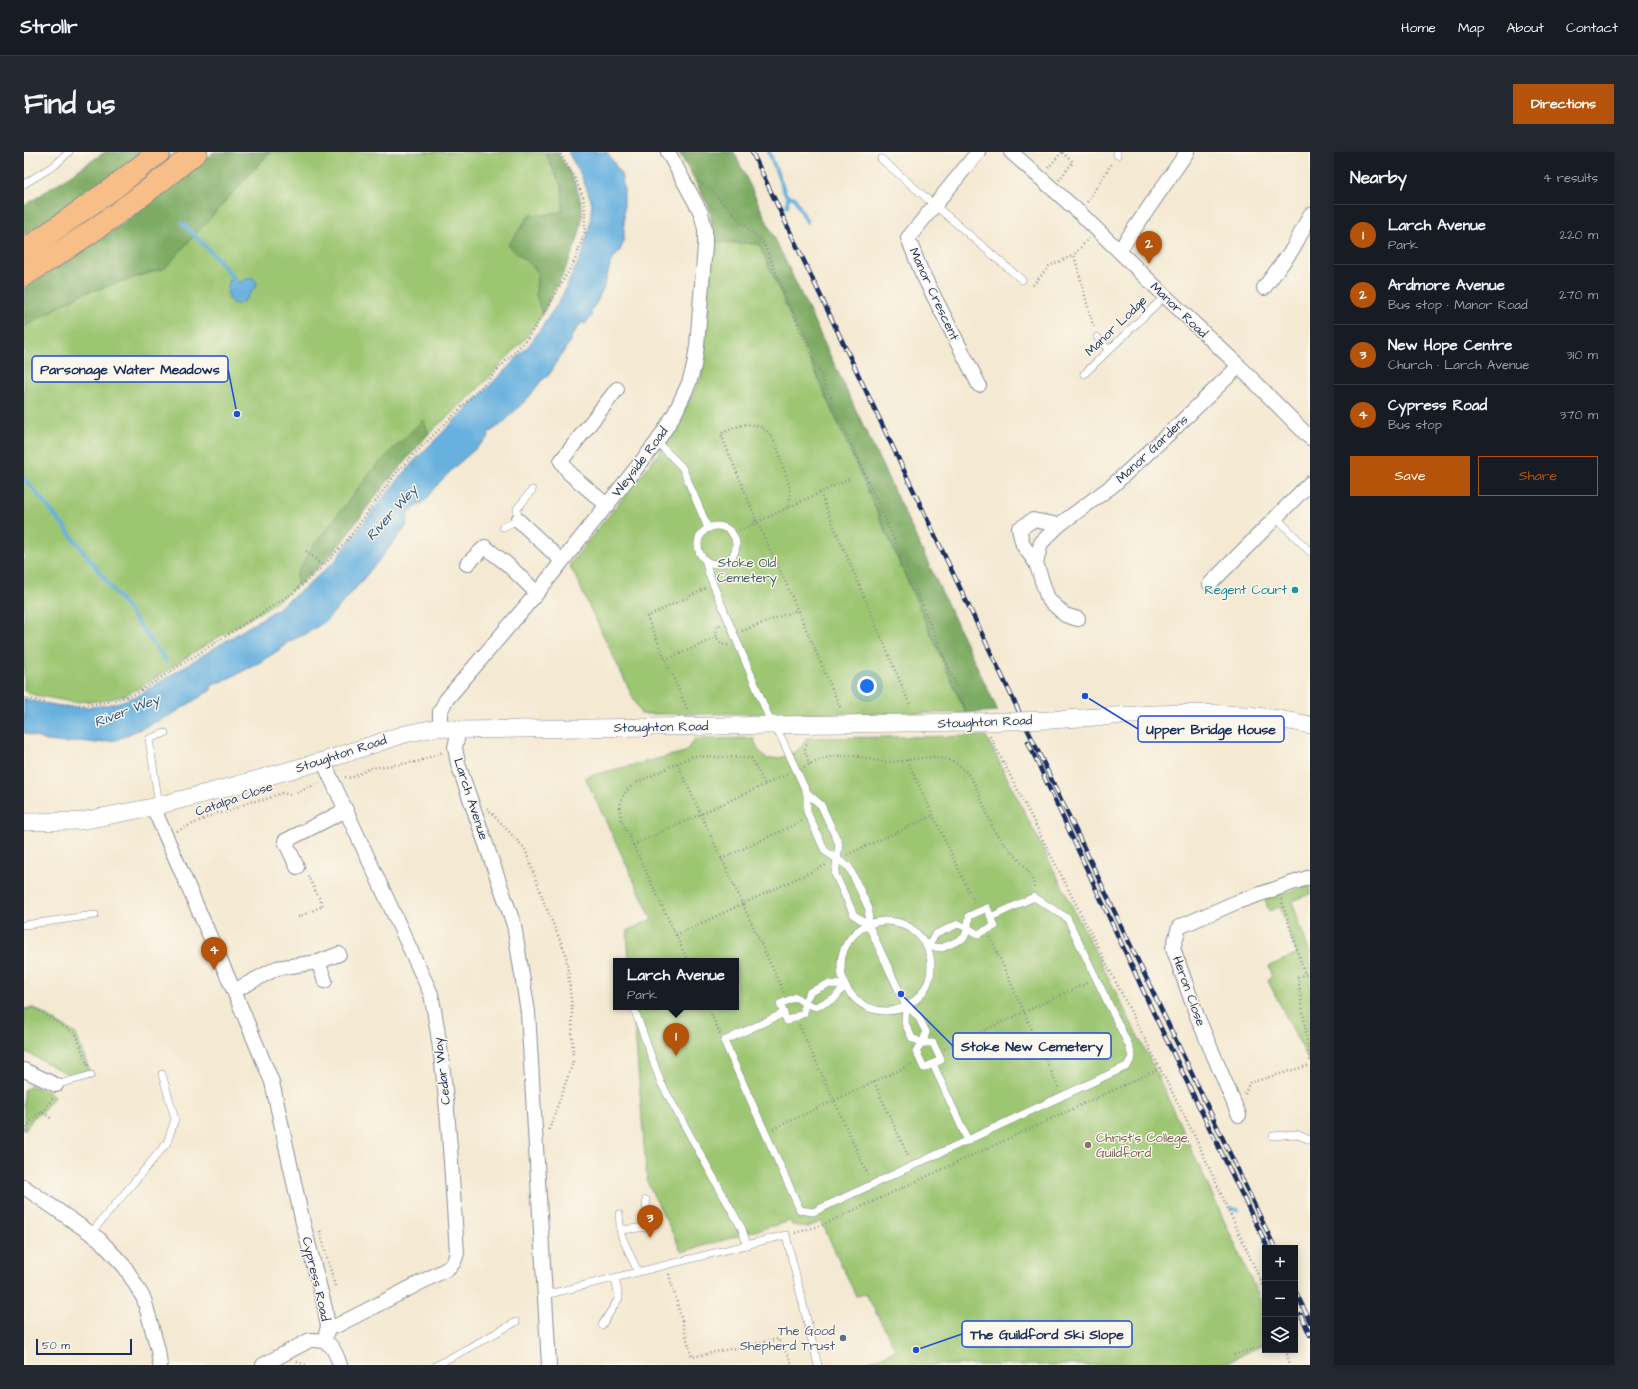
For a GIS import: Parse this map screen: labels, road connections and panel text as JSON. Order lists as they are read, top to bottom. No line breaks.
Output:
{"streets":{"street":["Manor Crescent","Manor Road","Manor Gardens","Weyside Road","Stoughton Road","Larch Avenue","Heron Close","Cedar Way","Cypress Road"],"lane":["Manor Lodge"],"path":["Catalpa Close"]},"crossings":[["Manor Road","Manor Lodge"],["Manor Road","Manor Gardens"],["Weyside Road","Stoughton Road"],["Stoughton Road","Larch Avenue"],["Stoughton Road","Cedar Way"],["Stoughton Road","Cypress Road"],["Catalpa Close","Larch Avenue"],["Catalpa Close","Cedar Way"],["Catalpa Close","Cypress Road"],["Cedar Way","Cypress Road"]],"water":["River Wey"],"parks":["Stoke Old Cemetery"],"places":["Parsonage Water Meadows","Regent Court","Upper Bridge House","Stoke New Cemetery","Christ's College, Guildford","The Good Shepherd Trust","The Guildford Ski Slope"],"scale_bar":"50 m","page":{"header":"Strollr","nav":["Home","Map","About","Contact"],"buttons":["Directions",["Save","Share"]],"title":"Find us","heading":["Nearby","4 results"],"list":[{"mark":"1","name":"Larch Avenue","note":"Park","value":"220 m"},{"mark":"2","name":"Ardmore Avenue","note":"Bus stop · Manor Road","value":"270 m"},{"mark":"3","name":"New Hope Centre","note":"Church · Larch Avenue","value":"310 m"},{"mark":"4","name":"Cypress Road","note":"Bus stop","value":"370 m"}],"pins":["2","4","1","3"],"popup":["Larch Avenue","Park"],"map_buttons":["+","−"],"scale":"50 m"}}
